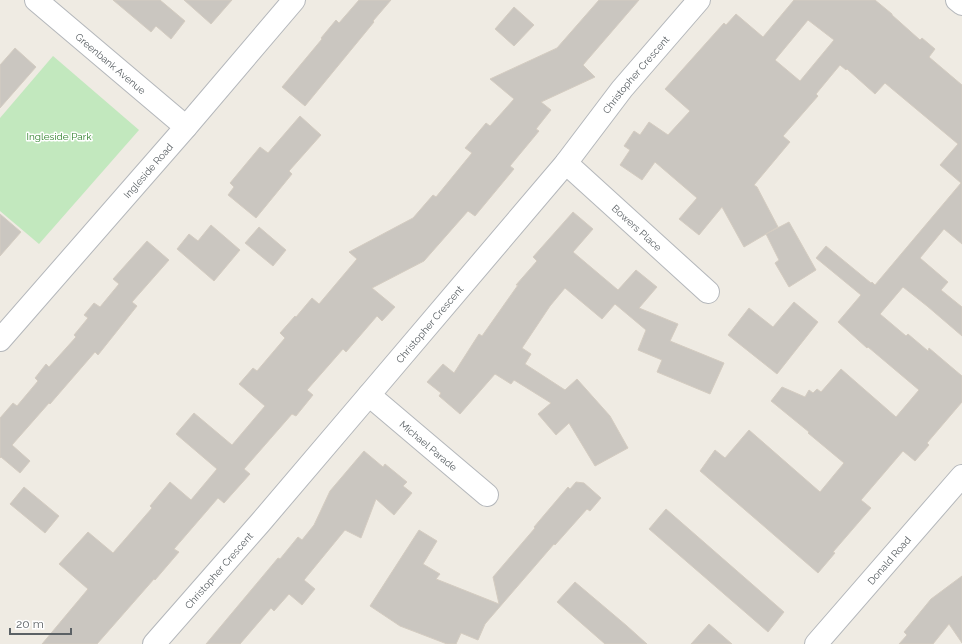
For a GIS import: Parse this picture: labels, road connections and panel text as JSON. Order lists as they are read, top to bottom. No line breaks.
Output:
{"streets":{"street":["Greenbank Avenue","Christopher Crescent","Ingleside Road","Bowers Place","Michael Parade","Donald Road"]},"crossings":[["Greenbank Avenue","Ingleside Road"],["Christopher Crescent","Bowers Place"],["Christopher Crescent","Michael Parade"]],"parks":["Ingleside Park"],"scale_bar":"20 m"}
